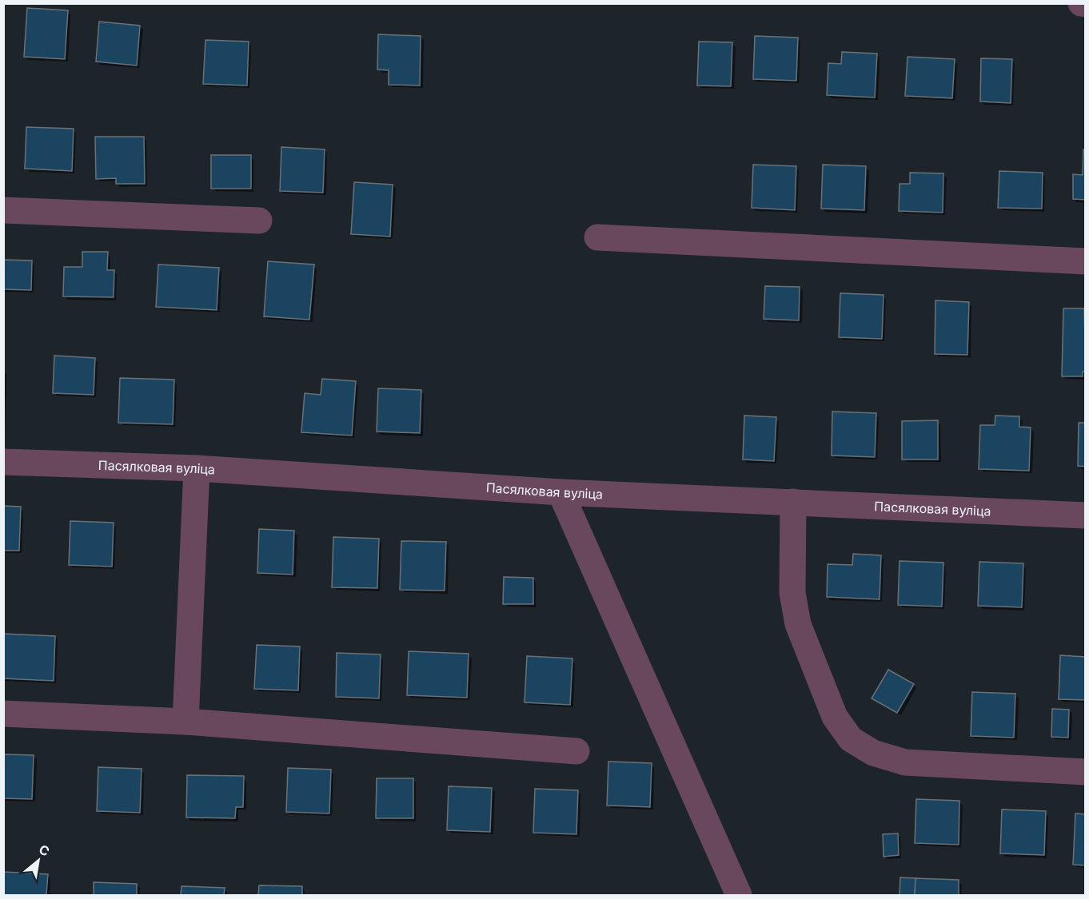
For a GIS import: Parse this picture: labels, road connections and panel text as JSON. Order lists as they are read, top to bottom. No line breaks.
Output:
{"streets":{"street":["Пасялковая вуліца"]},"north":"top right"}
